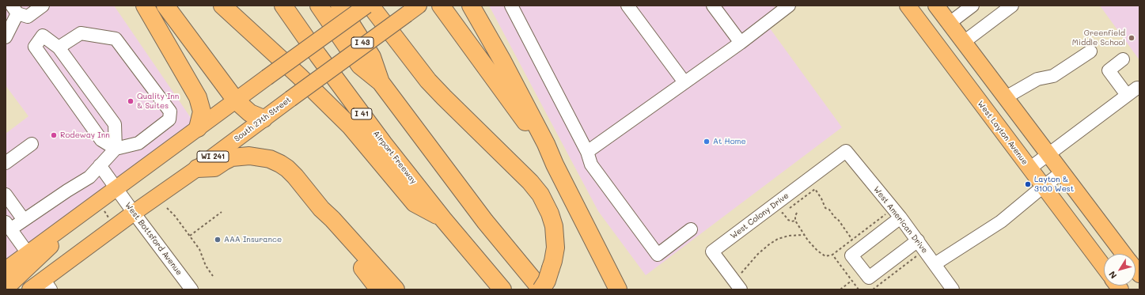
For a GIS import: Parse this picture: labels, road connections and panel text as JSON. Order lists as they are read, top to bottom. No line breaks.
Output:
{"streets":{"highway":["I 43","I 41","Airport Freeway"],"main road":["South 27th Street","West Layton Avenue","WI 241"],"street":["West Colony Drive","West American Drive","West Bottsford Avenue"]},"crossings":[["South 27th Street","West Bottsford Avenue"],["West Colony Drive","West American Drive"]],"places":["Greenfield Middle School","Quality Inn & Suites","Rodeway Inn","At Home","Layton & 3100 West","AAA Insurance"],"north":"bottom left"}
